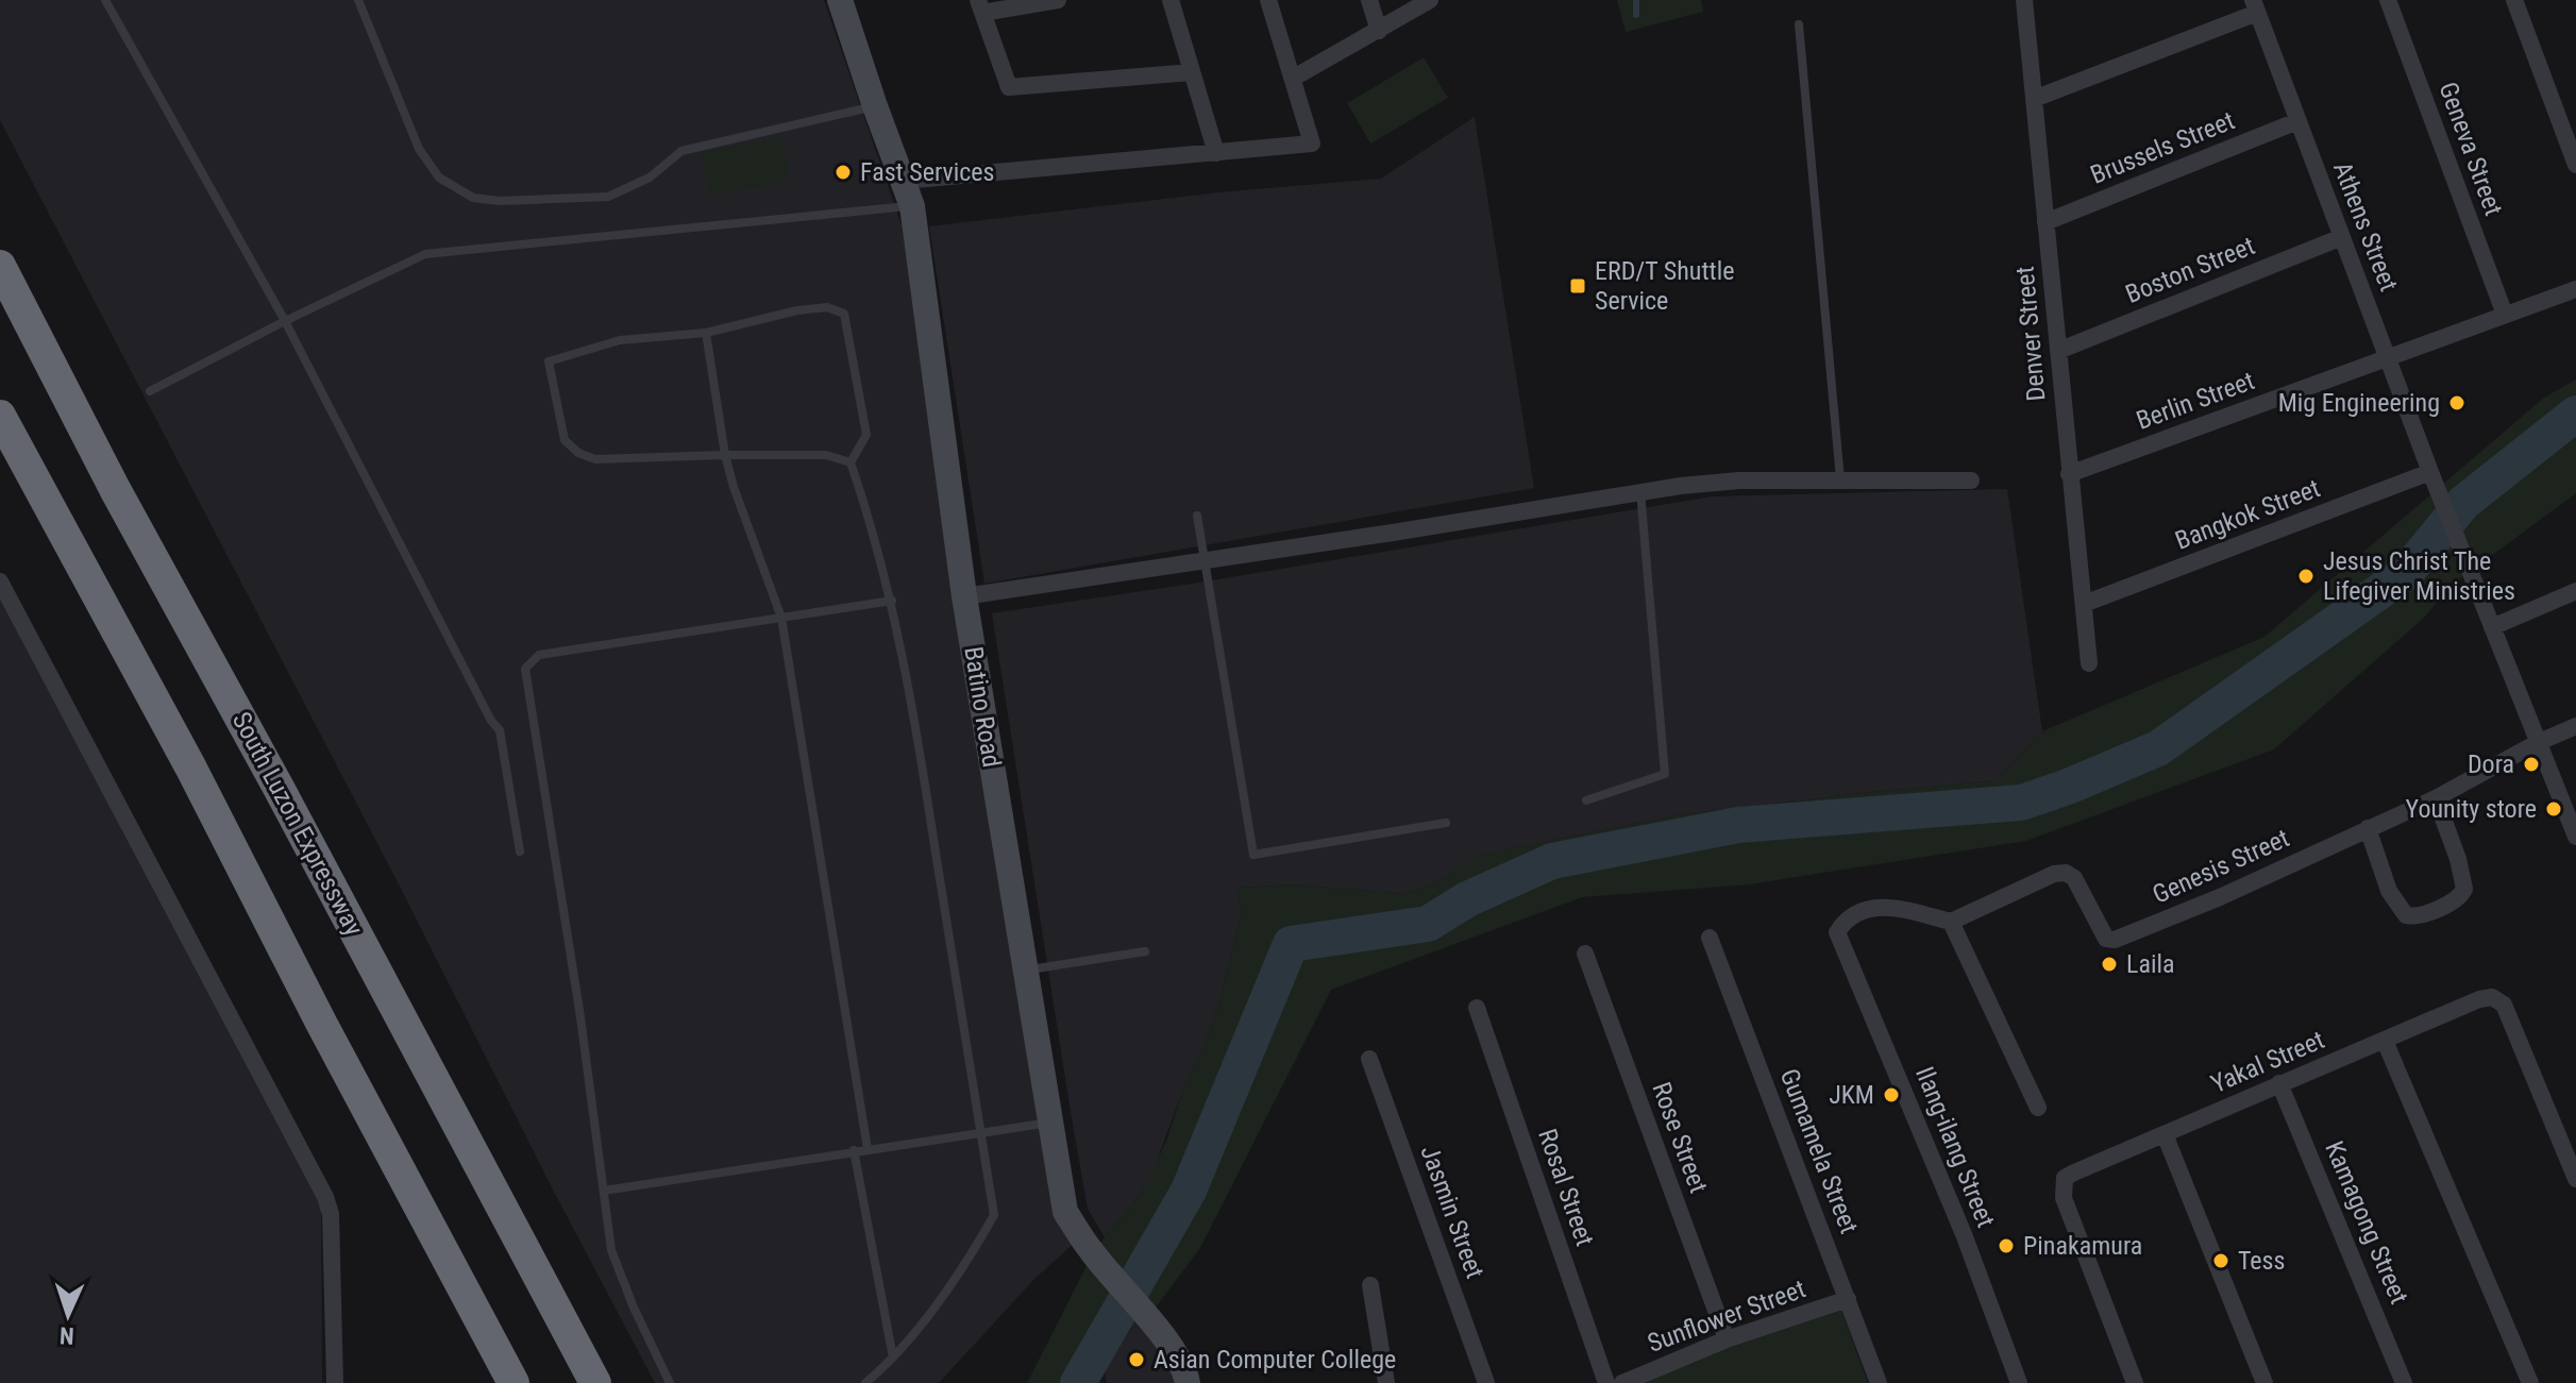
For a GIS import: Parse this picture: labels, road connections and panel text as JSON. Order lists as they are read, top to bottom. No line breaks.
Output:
{"streets":{"highway":["South Luzon Expressway"],"main road":["Batino Road"],"street":["Brussels Street","Geneva Street","Athens Street","Boston Street","Denver Street","Berlin Street","Bangkok Street","Genesis Street","Yakal Street","Rose Street","Ilang-ilang Street","Gumamela Street","Rosal Street","Jasmin Street","Kamagong Street","Sunflower Street"]},"crossings":[["Brussels Street","Athens Street"],["Brussels Street","Denver Street"],["Geneva Street","Berlin Street"],["Athens Street","Boston Street"],["Athens Street","Berlin Street"],["Athens Street","Bangkok Street"],["Athens Street","Genesis Street"],["Boston Street","Denver Street"],["Denver Street","Berlin Street"],["Denver Street","Bangkok Street"],["Genesis Street","Ilang-ilang Street"],["Yakal Street","Kamagong Street"],["Rose Street","Sunflower Street"],["Gumamela Street","Sunflower Street"]],"places":{"other":["Fast Services","Mig Engineering","Jesus Christ The Lifegiver Ministries","Dora","Younity store","Laila","JKM","Pinakamura","Tess","Asian Computer College"],"transit":["ERD/T Shuttle Service"]},"north":"bottom"}
